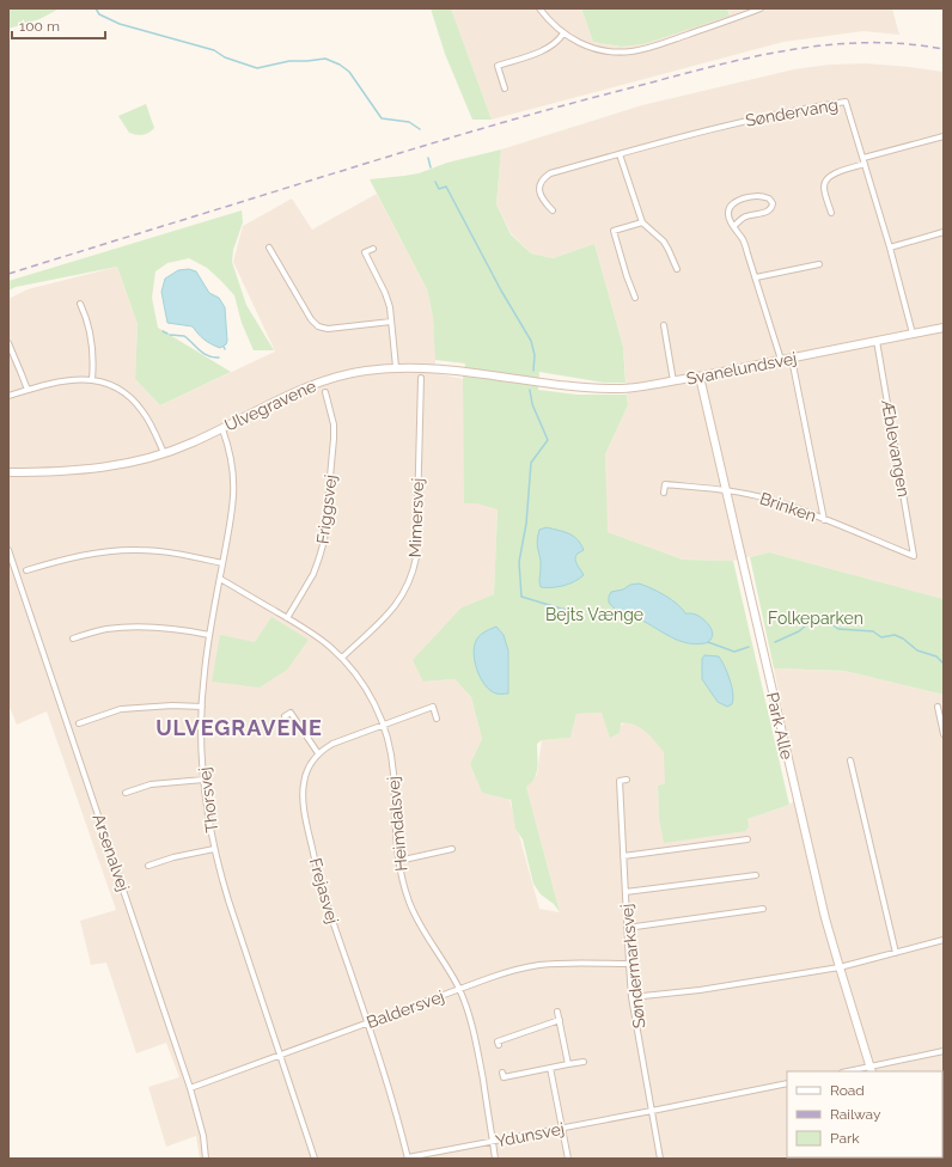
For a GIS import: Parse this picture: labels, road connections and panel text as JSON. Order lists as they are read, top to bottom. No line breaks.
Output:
{"streets":{"street":["Søndervang","Svanelundsvej","Ulvegravene","Æblevangen","Brinken","Friggsvej","Mimersvej","Park Alle","Thorsvej","Heimdalsvej","Arsenalvej","Frejasvej","Søndermarksvej","Baldersvej","Ydunsvej"]},"crossings":[["Søndervang","Svanelundsvej"],["Svanelundsvej","Ulvegravene"],["Svanelundsvej","Æblevangen"],["Svanelundsvej","Park Alle"],["Ulvegravene","Thorsvej"],["Æblevangen","Brinken"],["Brinken","Park Alle"],["Friggsvej","Heimdalsvej"],["Mimersvej","Heimdalsvej"],["Thorsvej","Heimdalsvej"],["Thorsvej","Baldersvej"],["Heimdalsvej","Frejasvej"],["Heimdalsvej","Baldersvej"],["Heimdalsvej","Ydunsvej"],["Arsenalvej","Baldersvej"],["Frejasvej","Baldersvej"],["Frejasvej","Ydunsvej"],["Søndermarksvej","Baldersvej"],["Søndermarksvej","Ydunsvej"]],"districts":["ULVEGRAVENE"],"parks":["Bejts Vænge","Folkeparken"],"legend":["Road","Railway","Park"],"scale_bar":"100 m"}
